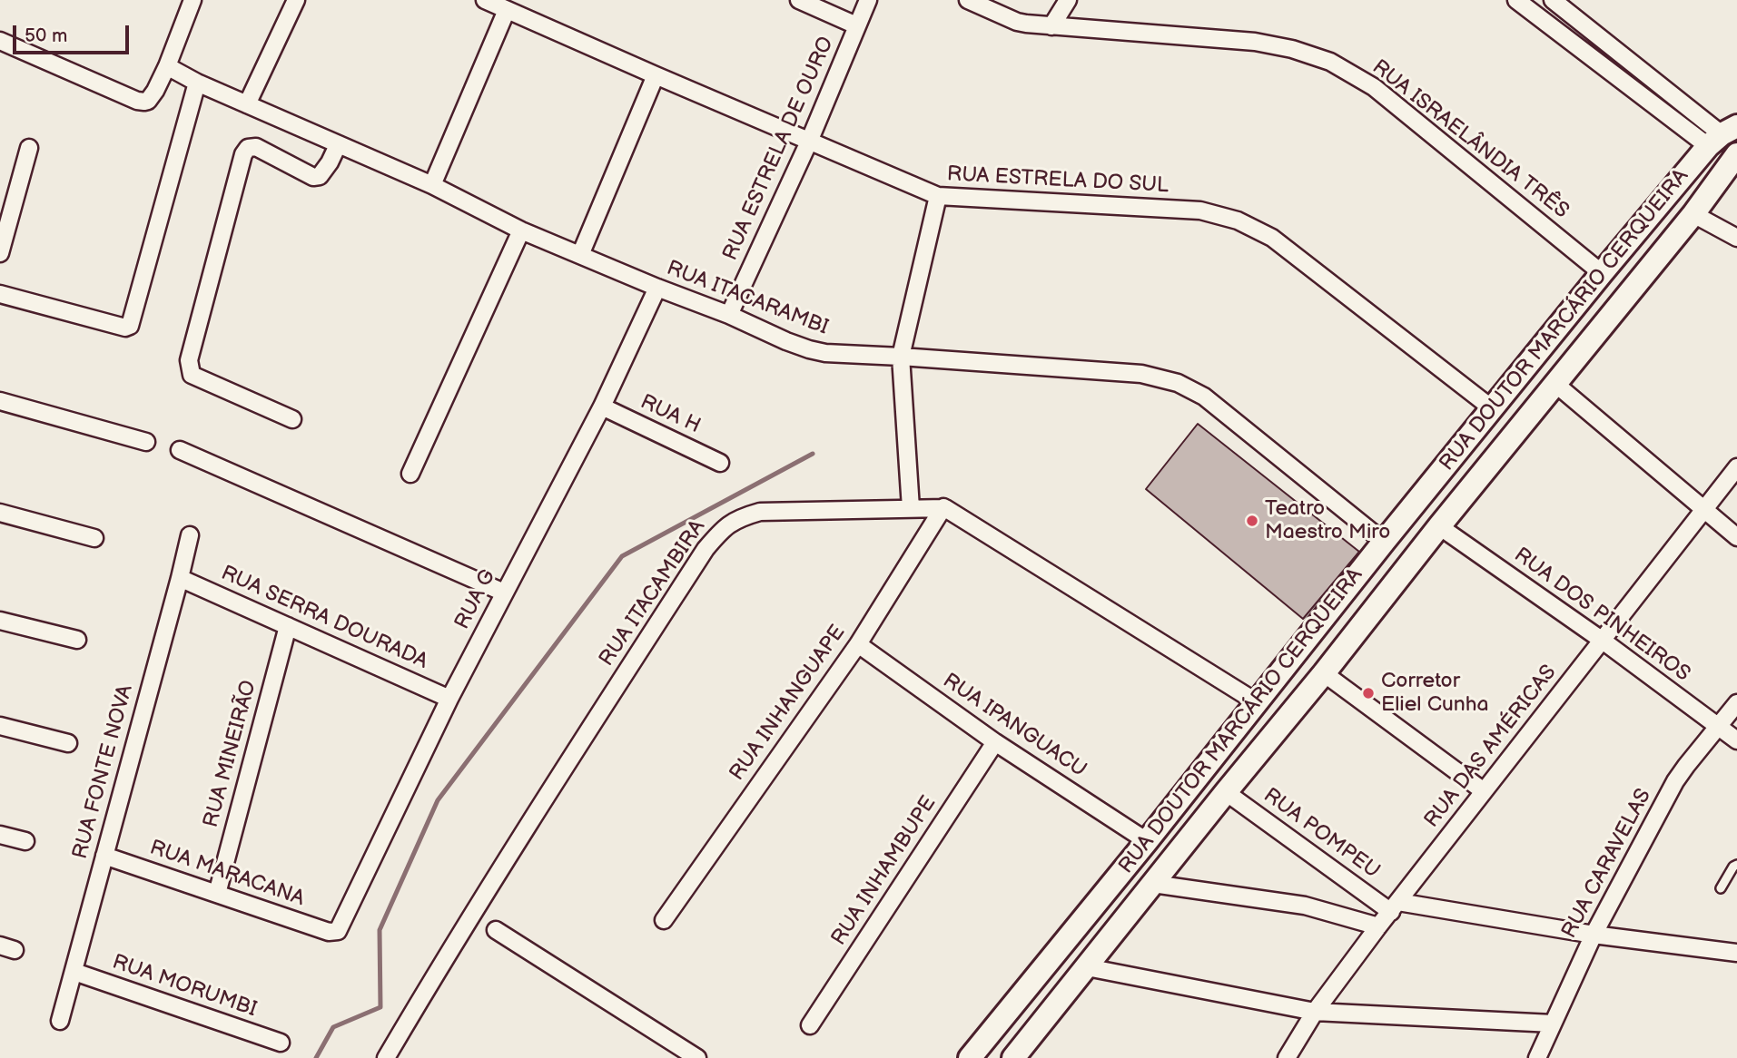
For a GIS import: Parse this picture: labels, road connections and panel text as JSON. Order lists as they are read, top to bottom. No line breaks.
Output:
{"streets":{"street":["RUA ISRAELÂNDIA TRÊS","RUA ESTRELA DE OURO","RUA ESTRELA DO SUL","RUA ITACARAMBI","RUA DOUTOR MARCÁRIO CERQUEIRA","RUA H","RUA ITACAMBIRA","RUA G","RUA DOS PINHEIROS","RUA SERRA DOURADA","RUA INHANGUAPE","RUA IPANGUACU","RUA DAS AMÉRICAS","RUA MINEIRÃO","RUA FONTE NOVA","RUA POMPEU","RUA CARAVELAS","RUA INHAMBUPE","RUA MARACANA","RUA MORUMBI"]},"crossings":[["RUA ISRAELÂNDIA TRÊS","RUA DOUTOR MARCÁRIO CERQUEIRA"],["RUA ESTRELA DE OURO","RUA ESTRELA DO SUL"],["RUA ESTRELA DE OURO","RUA ITACARAMBI"],["RUA ESTRELA DO SUL","RUA DOUTOR MARCÁRIO CERQUEIRA"],["RUA ITACARAMBI","RUA DOUTOR MARCÁRIO CERQUEIRA"],["RUA ITACARAMBI","RUA G"],["RUA DOUTOR MARCÁRIO CERQUEIRA","RUA DOS PINHEIROS"],["RUA DOUTOR MARCÁRIO CERQUEIRA","RUA IPANGUACU"],["RUA DOUTOR MARCÁRIO CERQUEIRA","RUA POMPEU"],["RUA H","RUA G"],["RUA ITACAMBIRA","RUA INHANGUAPE"],["RUA G","RUA SERRA DOURADA"],["RUA G","RUA MARACANA"],["RUA DOS PINHEIROS","RUA DAS AMÉRICAS"],["RUA DOS PINHEIROS","RUA CARAVELAS"],["RUA SERRA DOURADA","RUA MINEIRÃO"],["RUA SERRA DOURADA","RUA FONTE NOVA"],["RUA INHANGUAPE","RUA IPANGUACU"],["RUA IPANGUACU","RUA INHAMBUPE"],["RUA DAS AMÉRICAS","RUA POMPEU"],["RUA MINEIRÃO","RUA MARACANA"],["RUA FONTE NOVA","RUA MARACANA"],["RUA FONTE NOVA","RUA MORUMBI"]],"places":["Teatro Maestro Miro","Corretor Eliel Cunha"],"scale_bar":"50 m"}
